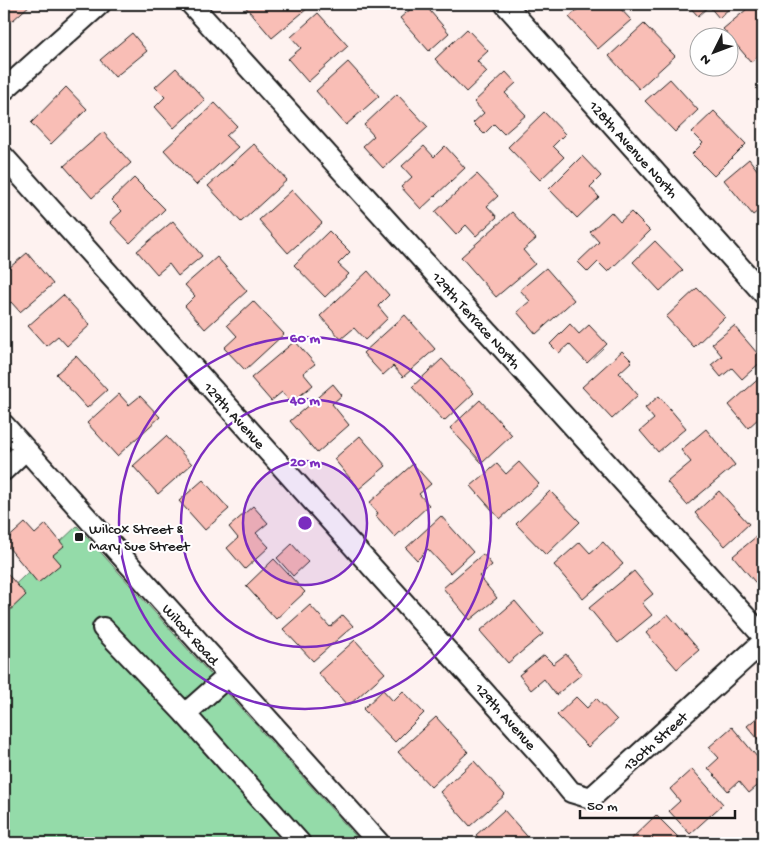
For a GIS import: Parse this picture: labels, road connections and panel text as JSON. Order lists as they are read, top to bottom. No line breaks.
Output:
{"streets":{"street":["128th Avenue North","129th Terrace North","129th Avenue","Wilcox Road","130th Street"]},"crossings":[["129th Avenue","130th Street"]],"places":{"transit":["Wilcox Street & Mary Sue Street"]},"scale_bar":"50 m","north":"bottom left","rings":["60 m","40 m","20 m"]}
